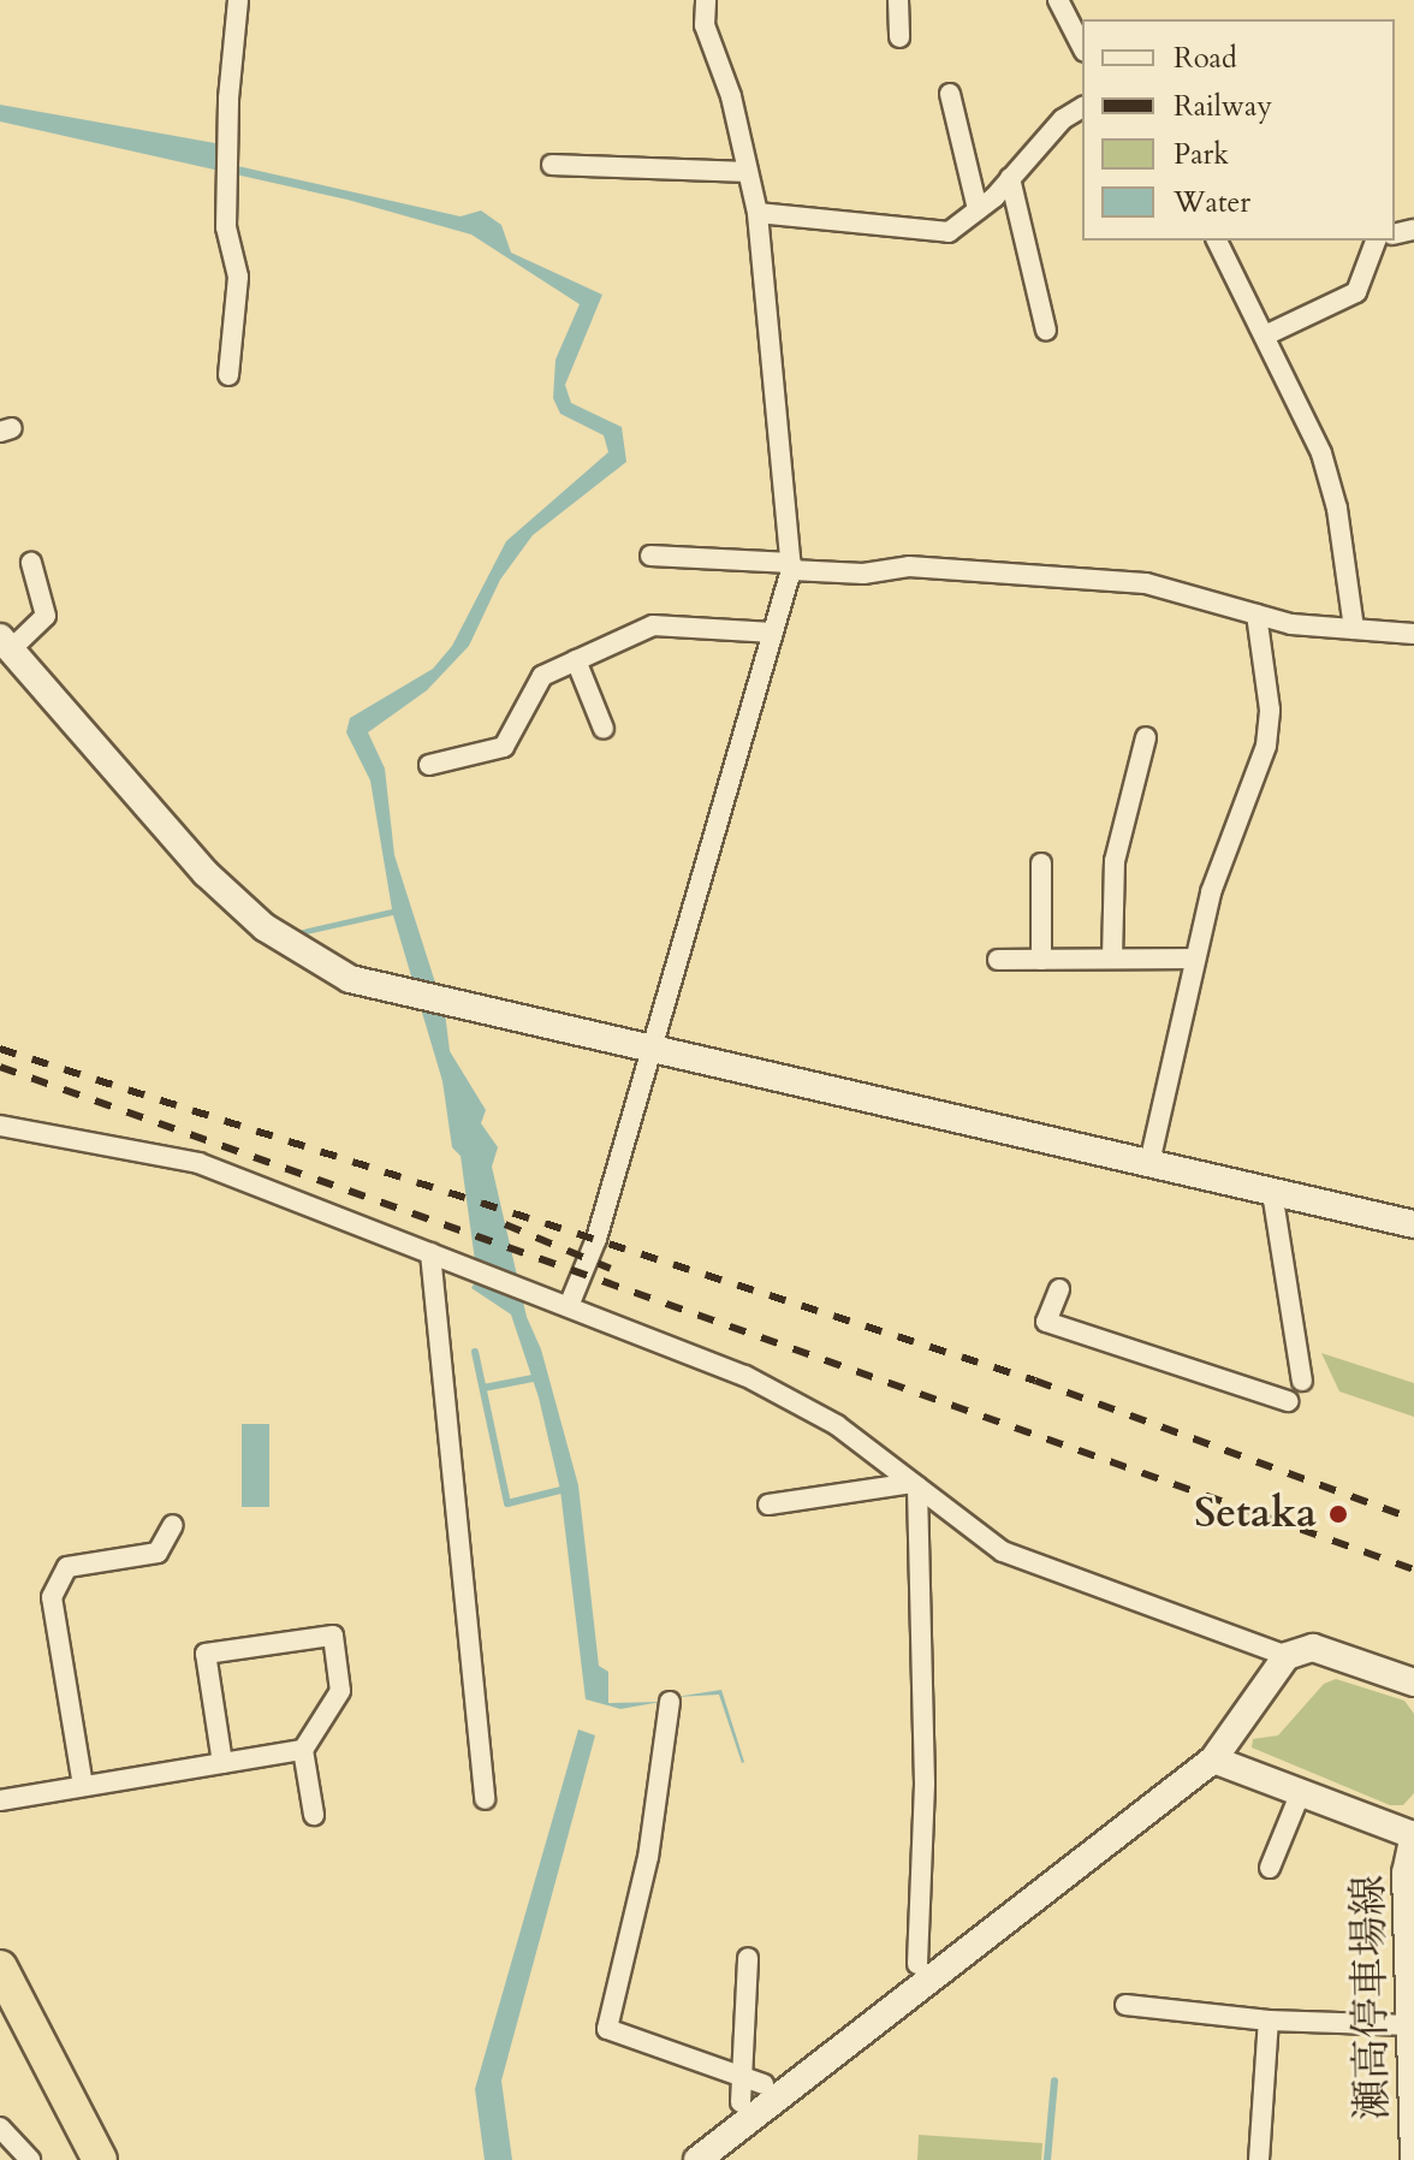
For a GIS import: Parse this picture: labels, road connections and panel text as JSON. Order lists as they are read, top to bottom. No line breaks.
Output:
{"streets":{"street":["瀬高停車場線"]},"places":["Setaka"],"legend":["Road","Railway","Park","Water"]}
